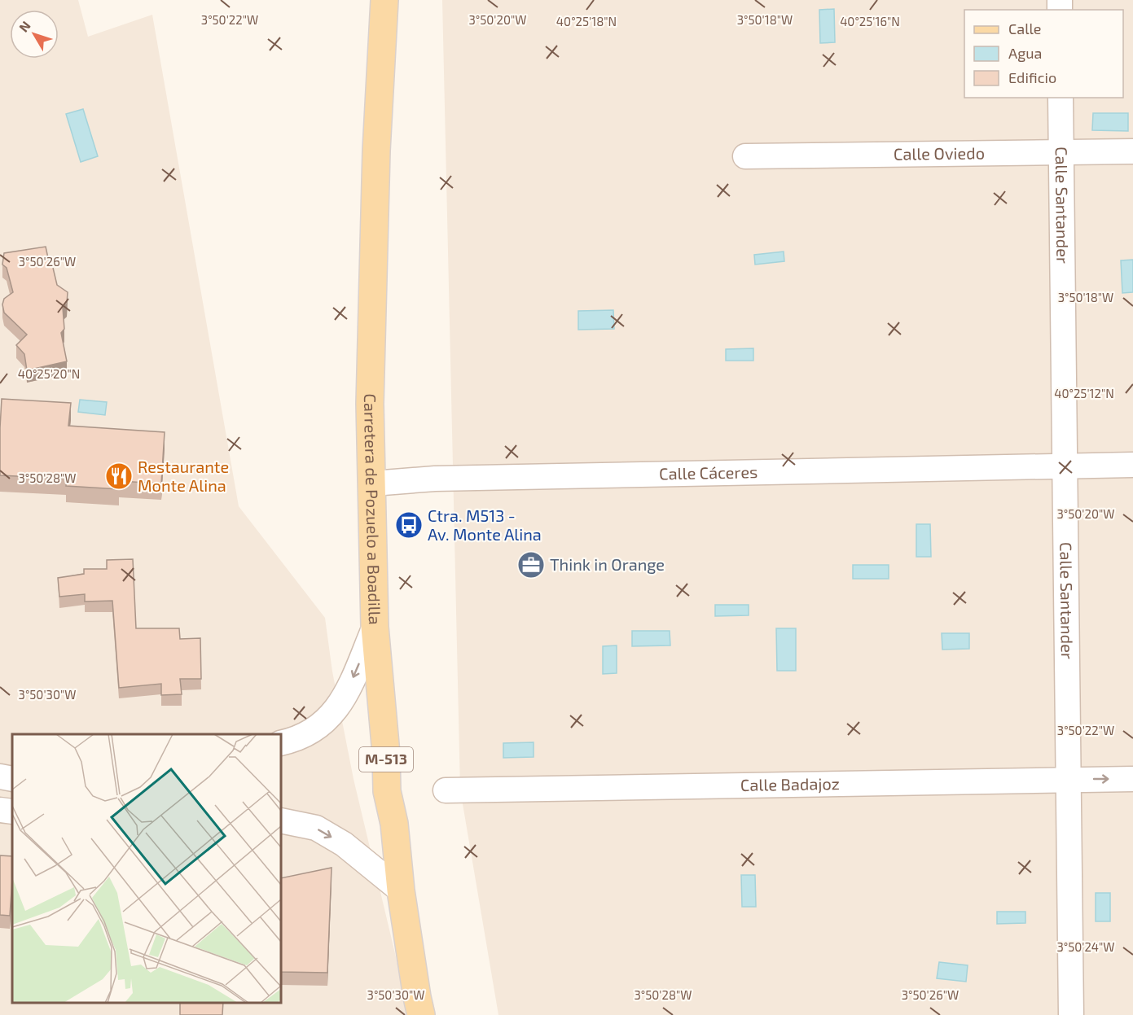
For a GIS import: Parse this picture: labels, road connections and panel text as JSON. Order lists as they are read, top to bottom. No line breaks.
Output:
{"streets":{"main road":["Carretera de Pozuelo a Boadilla","M-513"],"street":["Calle Oviedo","Calle Santander","Calle Cáceres","Calle Badajoz"]},"crossings":[["Calle Oviedo","Calle Santander"],["Calle Santander","Calle Cáceres"],["Calle Santander","Calle Badajoz"],["Calle Cáceres","Carretera de Pozuelo a Boadilla"]],"places":{"restaurant":["Restaurante Monte Alina"],"bus stop":["Ctra. M513 - Av. Monte Alina"],"office":["Think in Orange"]},"legend":["Calle","Agua","Edificio"],"north":"top left","coordinates":["3°50'22\"W","3°50'20\"W","3°50'18\"W","40°25'18\"N","40°25'16\"N","3°50'26\"W","40°25'20\"N","40°25'12\"N","3°50'28\"W","3°50'30\"W","3°50'24\"W"]}
